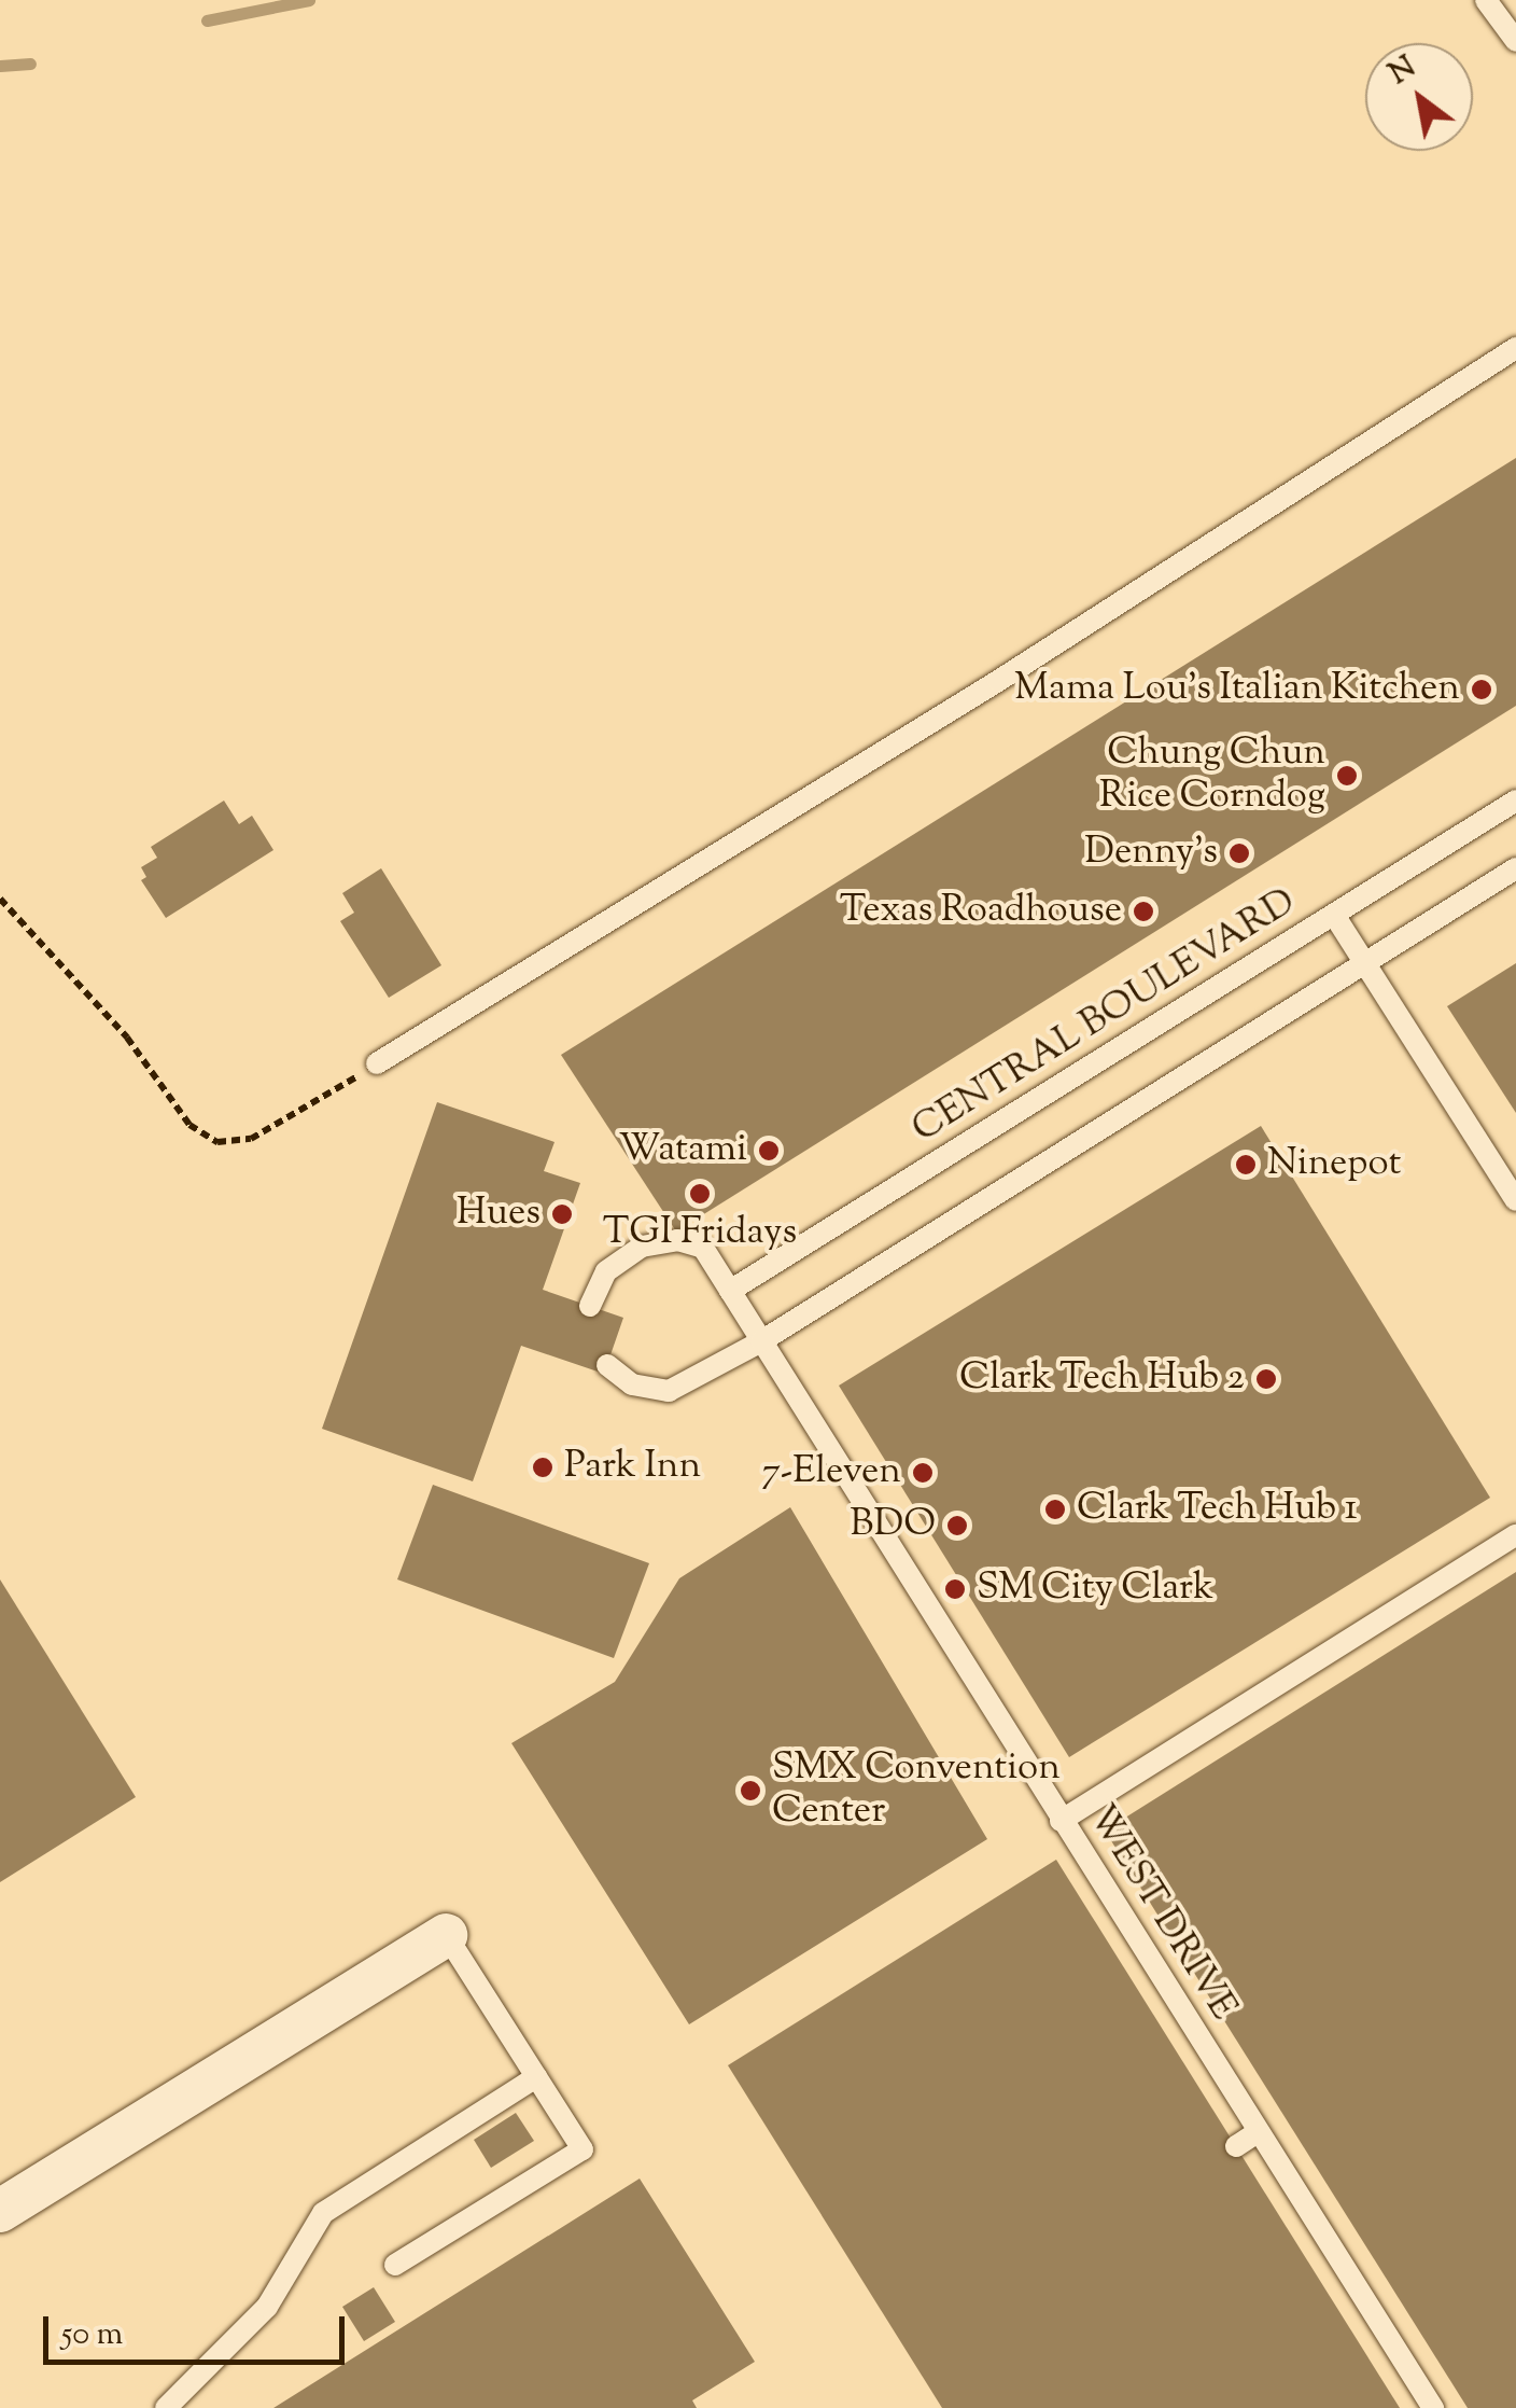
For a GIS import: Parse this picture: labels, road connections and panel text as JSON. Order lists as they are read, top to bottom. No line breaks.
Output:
{"streets":{"lane":["CENTRAL BOULEVARD","WEST DRIVE"]},"crossings":[["CENTRAL BOULEVARD","WEST DRIVE"]],"places":["Mama Lou's Italian Kitchen","Chung Chun Rice Corndog","Denny's","Texas Roadhouse","Watami","Ninepot","TGI Fridays","Hues","Clark Tech Hub 2","Park Inn","7-Eleven","Clark Tech Hub 1","BDO","SM City Clark","SMX Convention Center"],"scale_bar":"50 m","north":"top left"}
